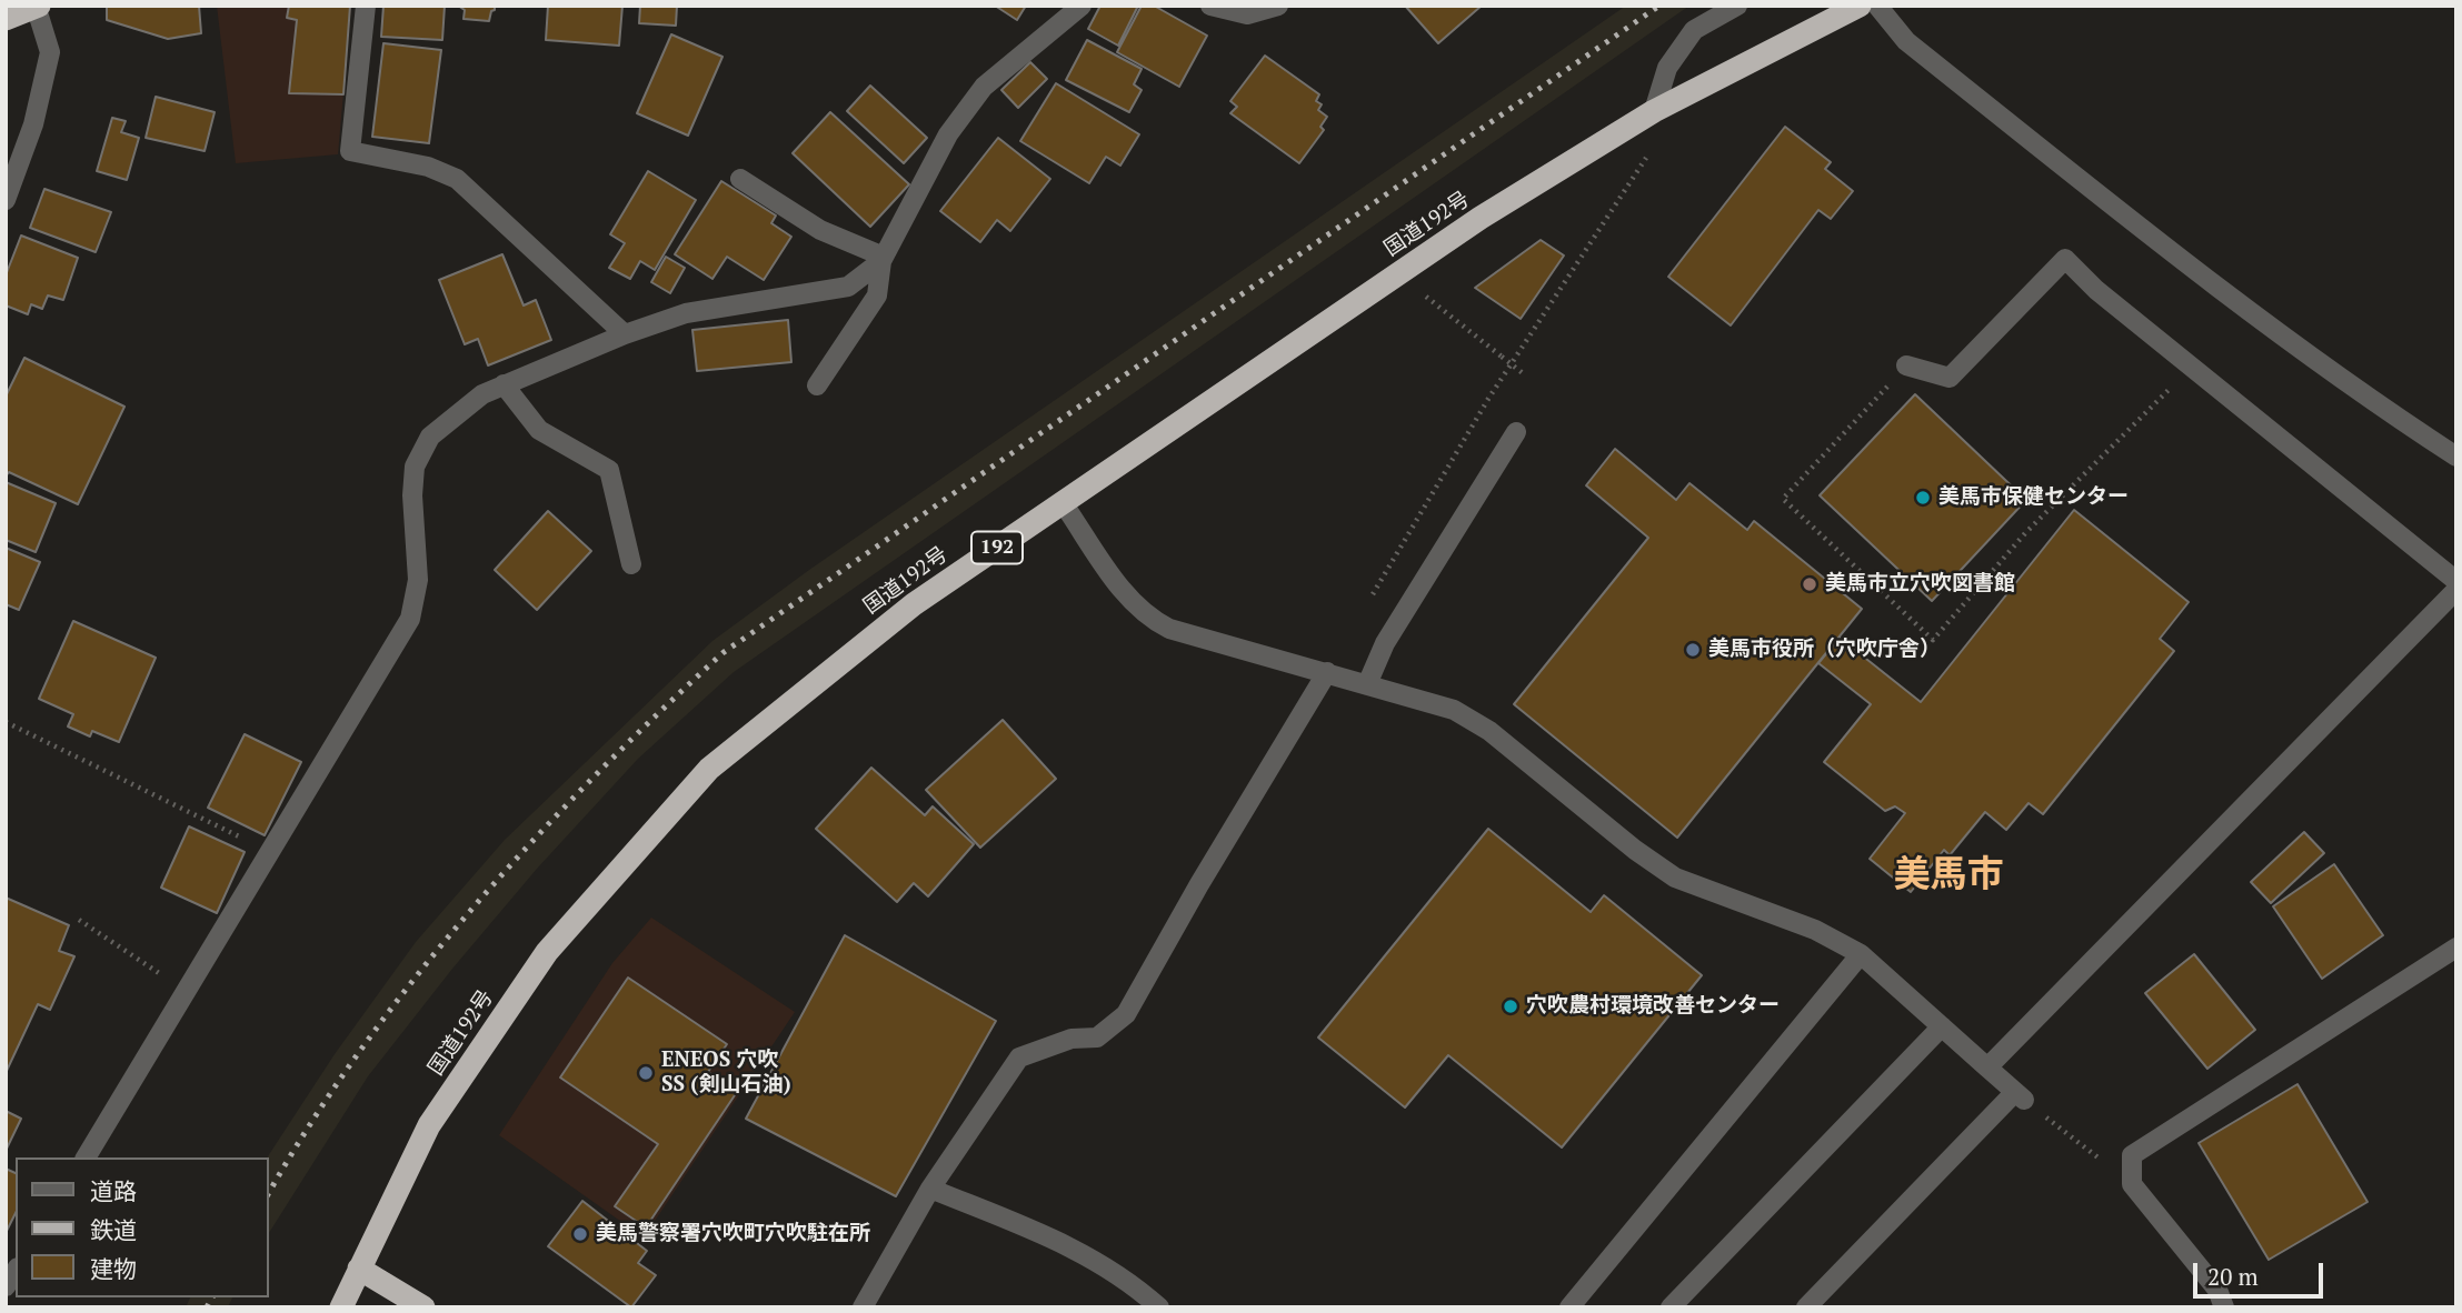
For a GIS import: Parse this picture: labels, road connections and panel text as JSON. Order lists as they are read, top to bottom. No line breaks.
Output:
{"streets":{"highway":["国道192号","192"]},"districts":["美馬市"],"places":["美馬市保健センター","美馬市立穴吹図書館","美馬市役所（穴吹庁舎）","穴吹農村環境改善センター","ENEOS 穴吹 SS (剣山石油)","美馬警察署穴吹町穴吹駐在所"],"legend":["道路","鉄道","建物"],"scale_bar":"20 m"}
